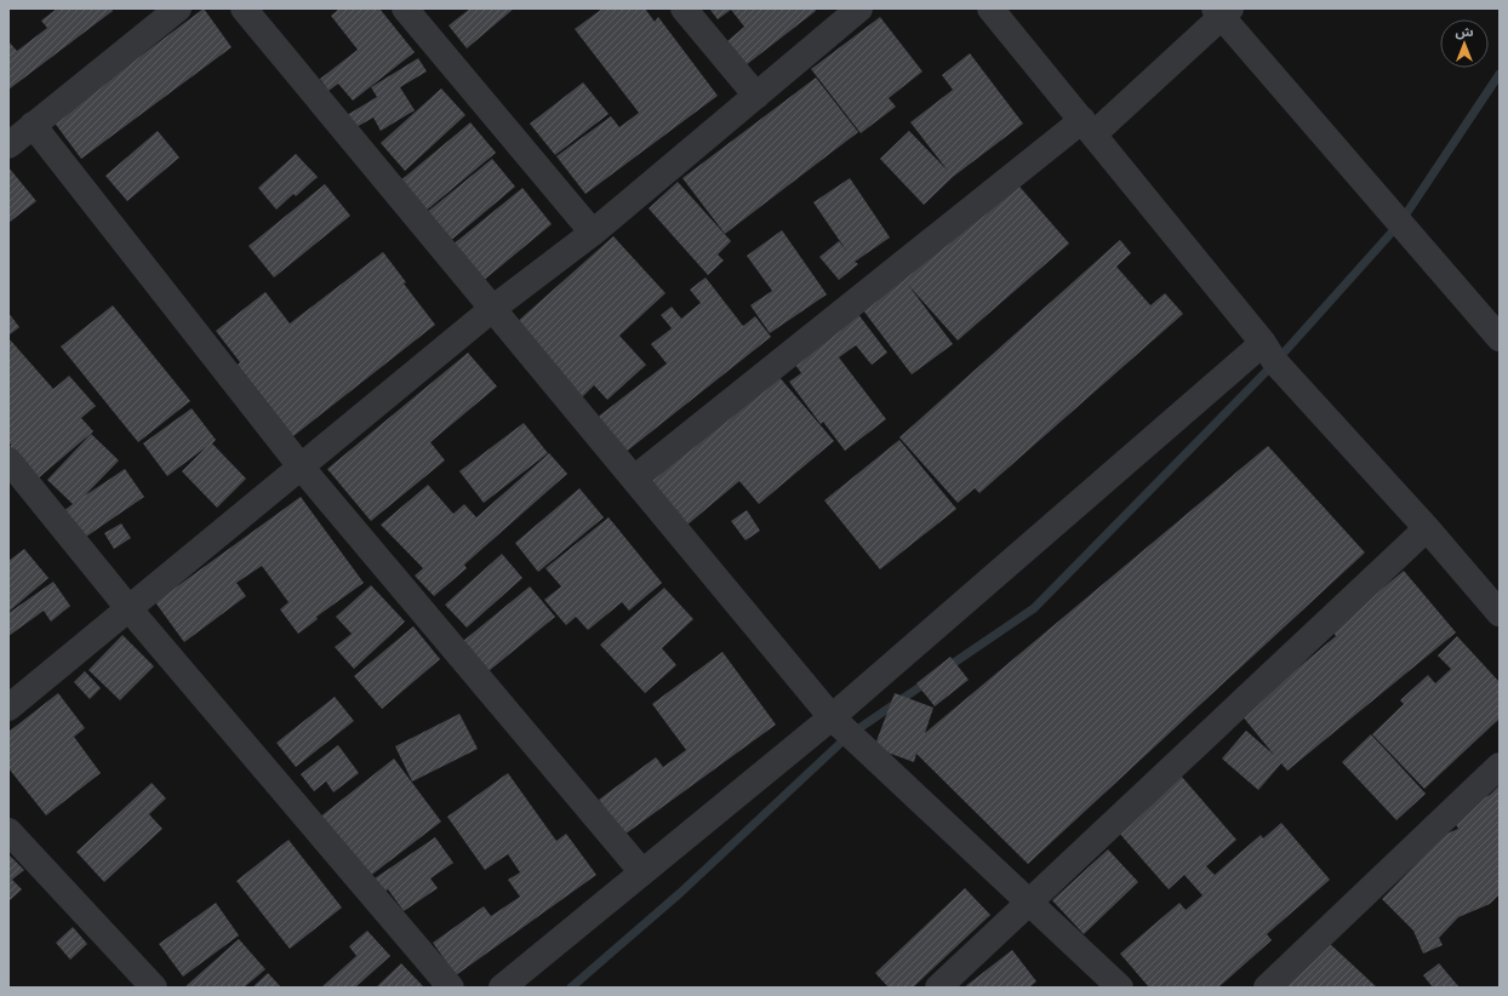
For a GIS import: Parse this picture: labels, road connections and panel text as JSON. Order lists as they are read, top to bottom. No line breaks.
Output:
{"north":"top"}
